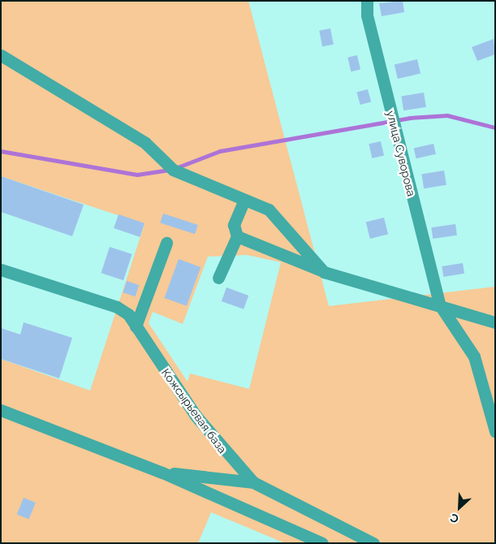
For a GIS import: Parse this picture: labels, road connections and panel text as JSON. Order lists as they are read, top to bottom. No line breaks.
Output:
{"streets":{"street":["улица Суворова","Кожсырьевая база"]},"north":"bottom left"}
